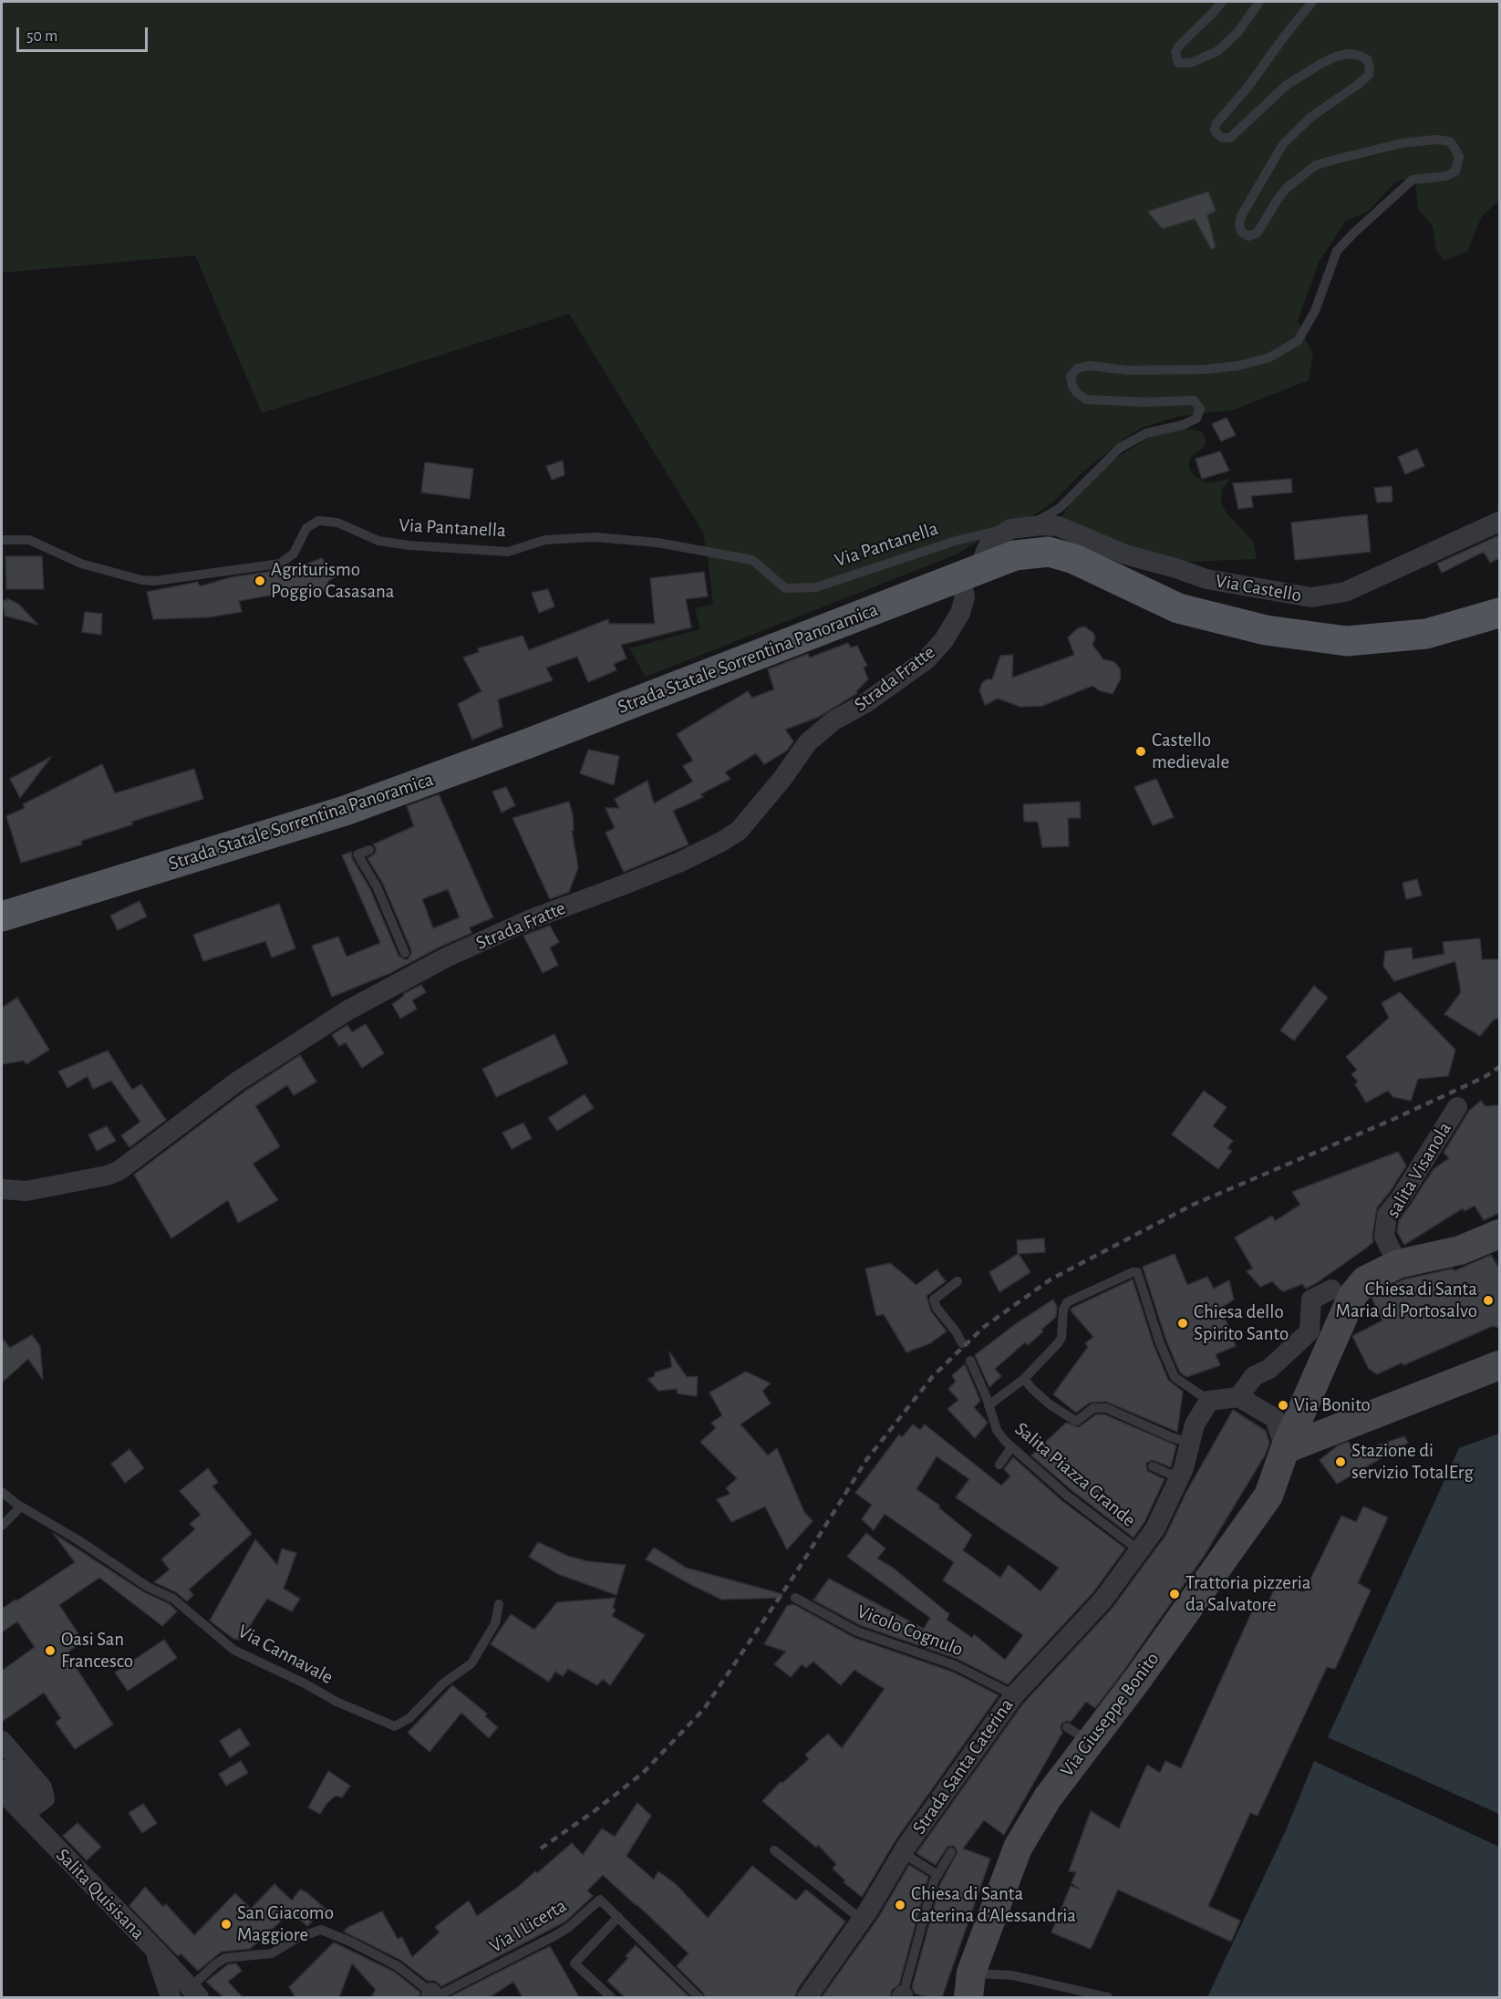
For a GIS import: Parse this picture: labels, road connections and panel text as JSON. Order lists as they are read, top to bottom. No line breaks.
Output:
{"streets":{"main road":["Strada Statale Sorrentina Panoramica"],"street":["Via Castello","Strada Fratte","salita Visanola","Via Giuseppe Bonito","Strada Santa Caterina","Salita Quisisana"],"lane":["Via Pantanella","Salita Piazza Grande","Vicolo Cognulo","Via Cannavale","Via I Licerta"]},"crossings":[["Via Pantanella","Via Castello"],["Strada Statale Sorrentina Panoramica","Strada Fratte"],["salita Visanola","Via Giuseppe Bonito"],["Salita Piazza Grande","Strada Santa Caterina"],["Vicolo Cognulo","Strada Santa Caterina"]],"places":["Agriturismo Poggio Casasana","Castello medievale","Chiesa di Santa Maria di Portosalvo","Chiesa dello Spirito Santo","Via Bonito","Stazione di servizio TotalErg","Trattoria pizzeria da Salvatore","Oasi San Francesco","Chiesa di Santa Caterina d'Alessandria","San Giacomo Maggiore"],"scale_bar":"50 m"}
